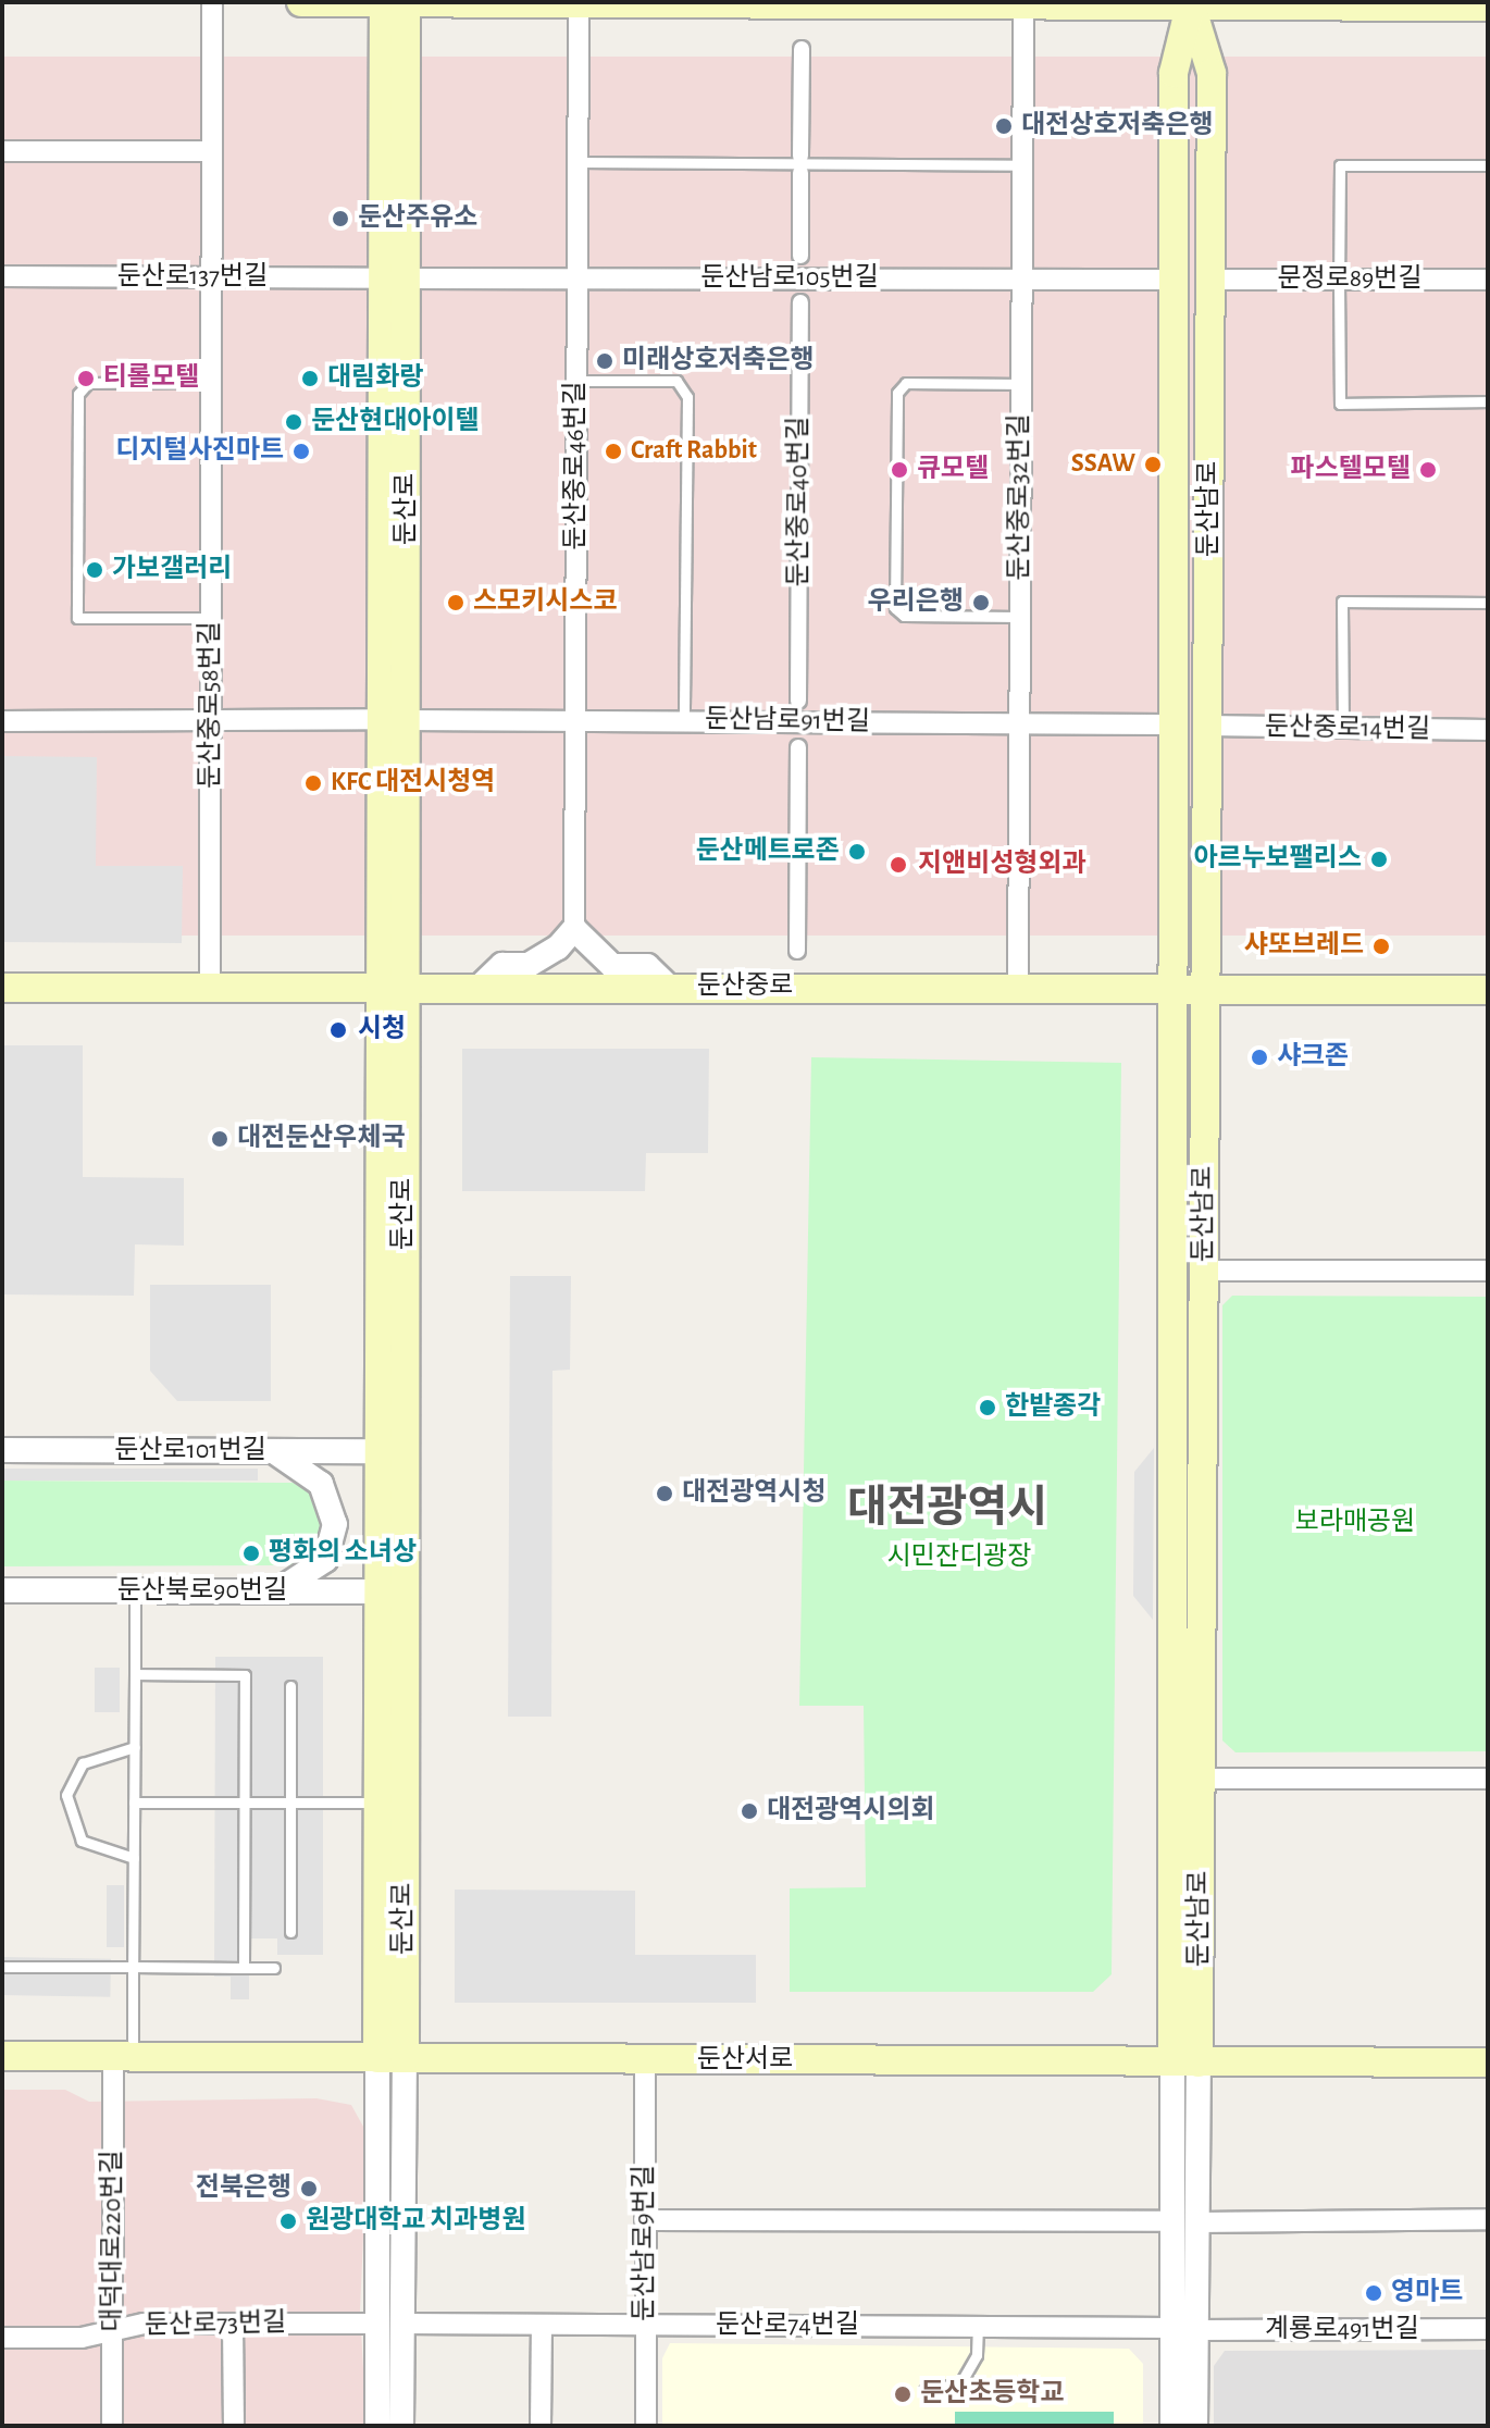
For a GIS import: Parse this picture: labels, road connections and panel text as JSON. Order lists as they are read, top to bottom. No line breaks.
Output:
{"streets":{"main road":["둔산로","둔산남로","둔산중로","둔산서로"],"street":["둔산로137번길","둔산남로105번길","문정로89번길","둔산중로46번길","둔산중로32번길","둔산중로40번길","둔산중로58번길","둔산남로91번길","둔산중로14번길","둔산로101번길","둔산북로90번길","대덕대로220번길","둔산남로9번길","둔산로73번길","둔산로74번길","계룡로491번길"]},"crossings":[["둔산로137번길","둔산남로105번길"],["둔산로137번길","둔산로"],["둔산로137번길","둔산중로58번길"],["둔산남로105번길","둔산중로46번길"],["둔산남로105번길","둔산중로32번길"],["둔산남로105번길","둔산로"],["둔산남로105번길","둔산남로"],["문정로89번길","둔산남로"],["둔산중로46번길","둔산남로91번길"],["둔산중로32번길","둔산남로91번길"],["둔산중로32번길","둔산중로"],["둔산로","둔산남로91번길"],["둔산로","둔산중로"],["둔산로","둔산로101번길"],["둔산로","둔산북로90번길"],["둔산로","둔산서로"],["둔산로","둔산로73번길"],["둔산로","둔산로74번길"],["둔산남로","둔산남로91번길"],["둔산남로","둔산중로14번길"],["둔산남로","둔산중로"],["둔산남로","둔산서로"],["둔산남로","둔산로74번길"],["둔산남로","계룡로491번길"],["둔산중로58번길","둔산남로91번길"],["둔산중로58번길","둔산중로"],["둔산서로","대덕대로220번길"],["둔산서로","둔산남로9번길"],["대덕대로220번길","둔산로73번길"],["둔산남로9번길","둔산로74번길"],["둔산로73번길","둔산로74번길"],["둔산로74번길","계룡로491번길"]],"districts":["대전광역시"],"parks":["보라매공원","시민잔디광장"],"places":["대전상호저축은행","둔산주유소","미래상호저축은행","티롤모텔","대림화랑","둔산현대아이텔","디지털사진마트","Craft Rabbit","SSAW","큐모텔","파스텔모텔","가보갤러리","스모키시스코","우리은행","KFC 대전시청역","둔산메트로존","아르누보팰리스","지앤비성형외과","샤또브레드","시청","샤크존","대전둔산우체국","한밭종각","대전광역시청","평화의 소녀상","대전광역시의회","전북은행","원광대학교 치과병원","영마트","둔산초등학교"]}
